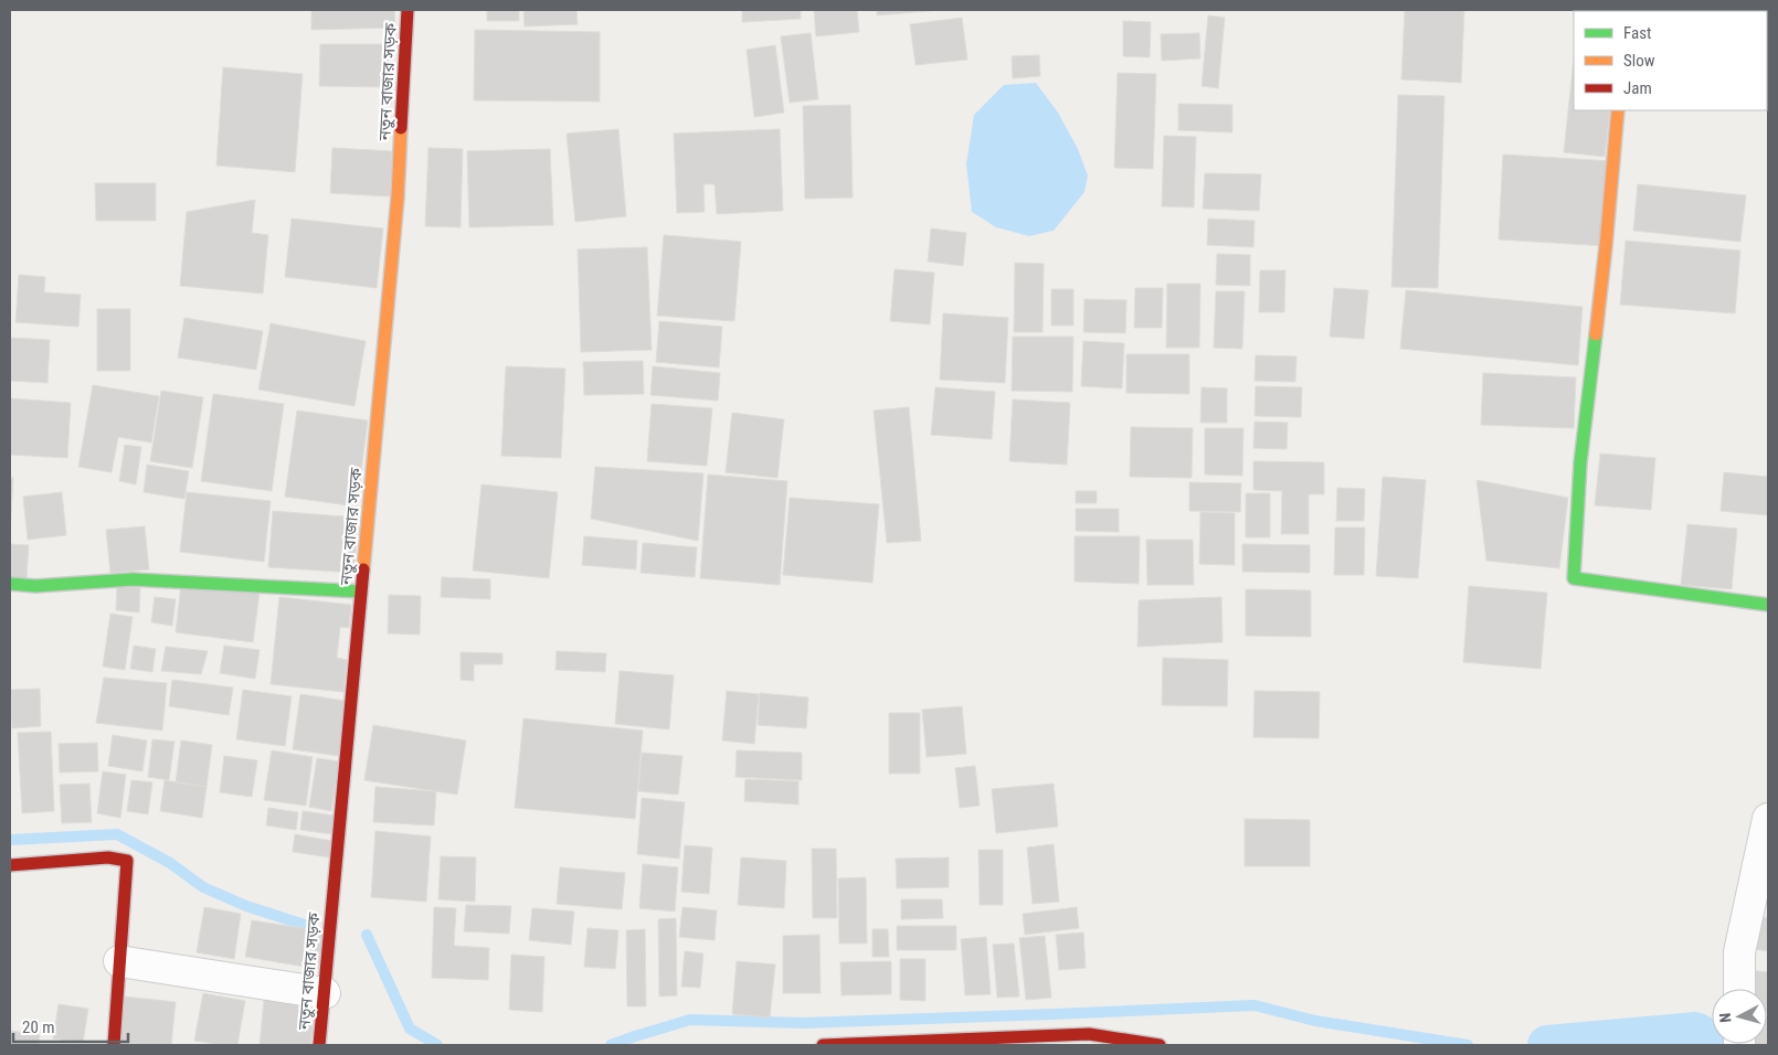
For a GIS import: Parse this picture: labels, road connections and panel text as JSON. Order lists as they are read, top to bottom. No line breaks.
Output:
{"streets":{"street":["নতুন বাজার সড়ক"]},"legend":["Fast","Slow","Jam"],"scale_bar":"20 m","north":"left"}
